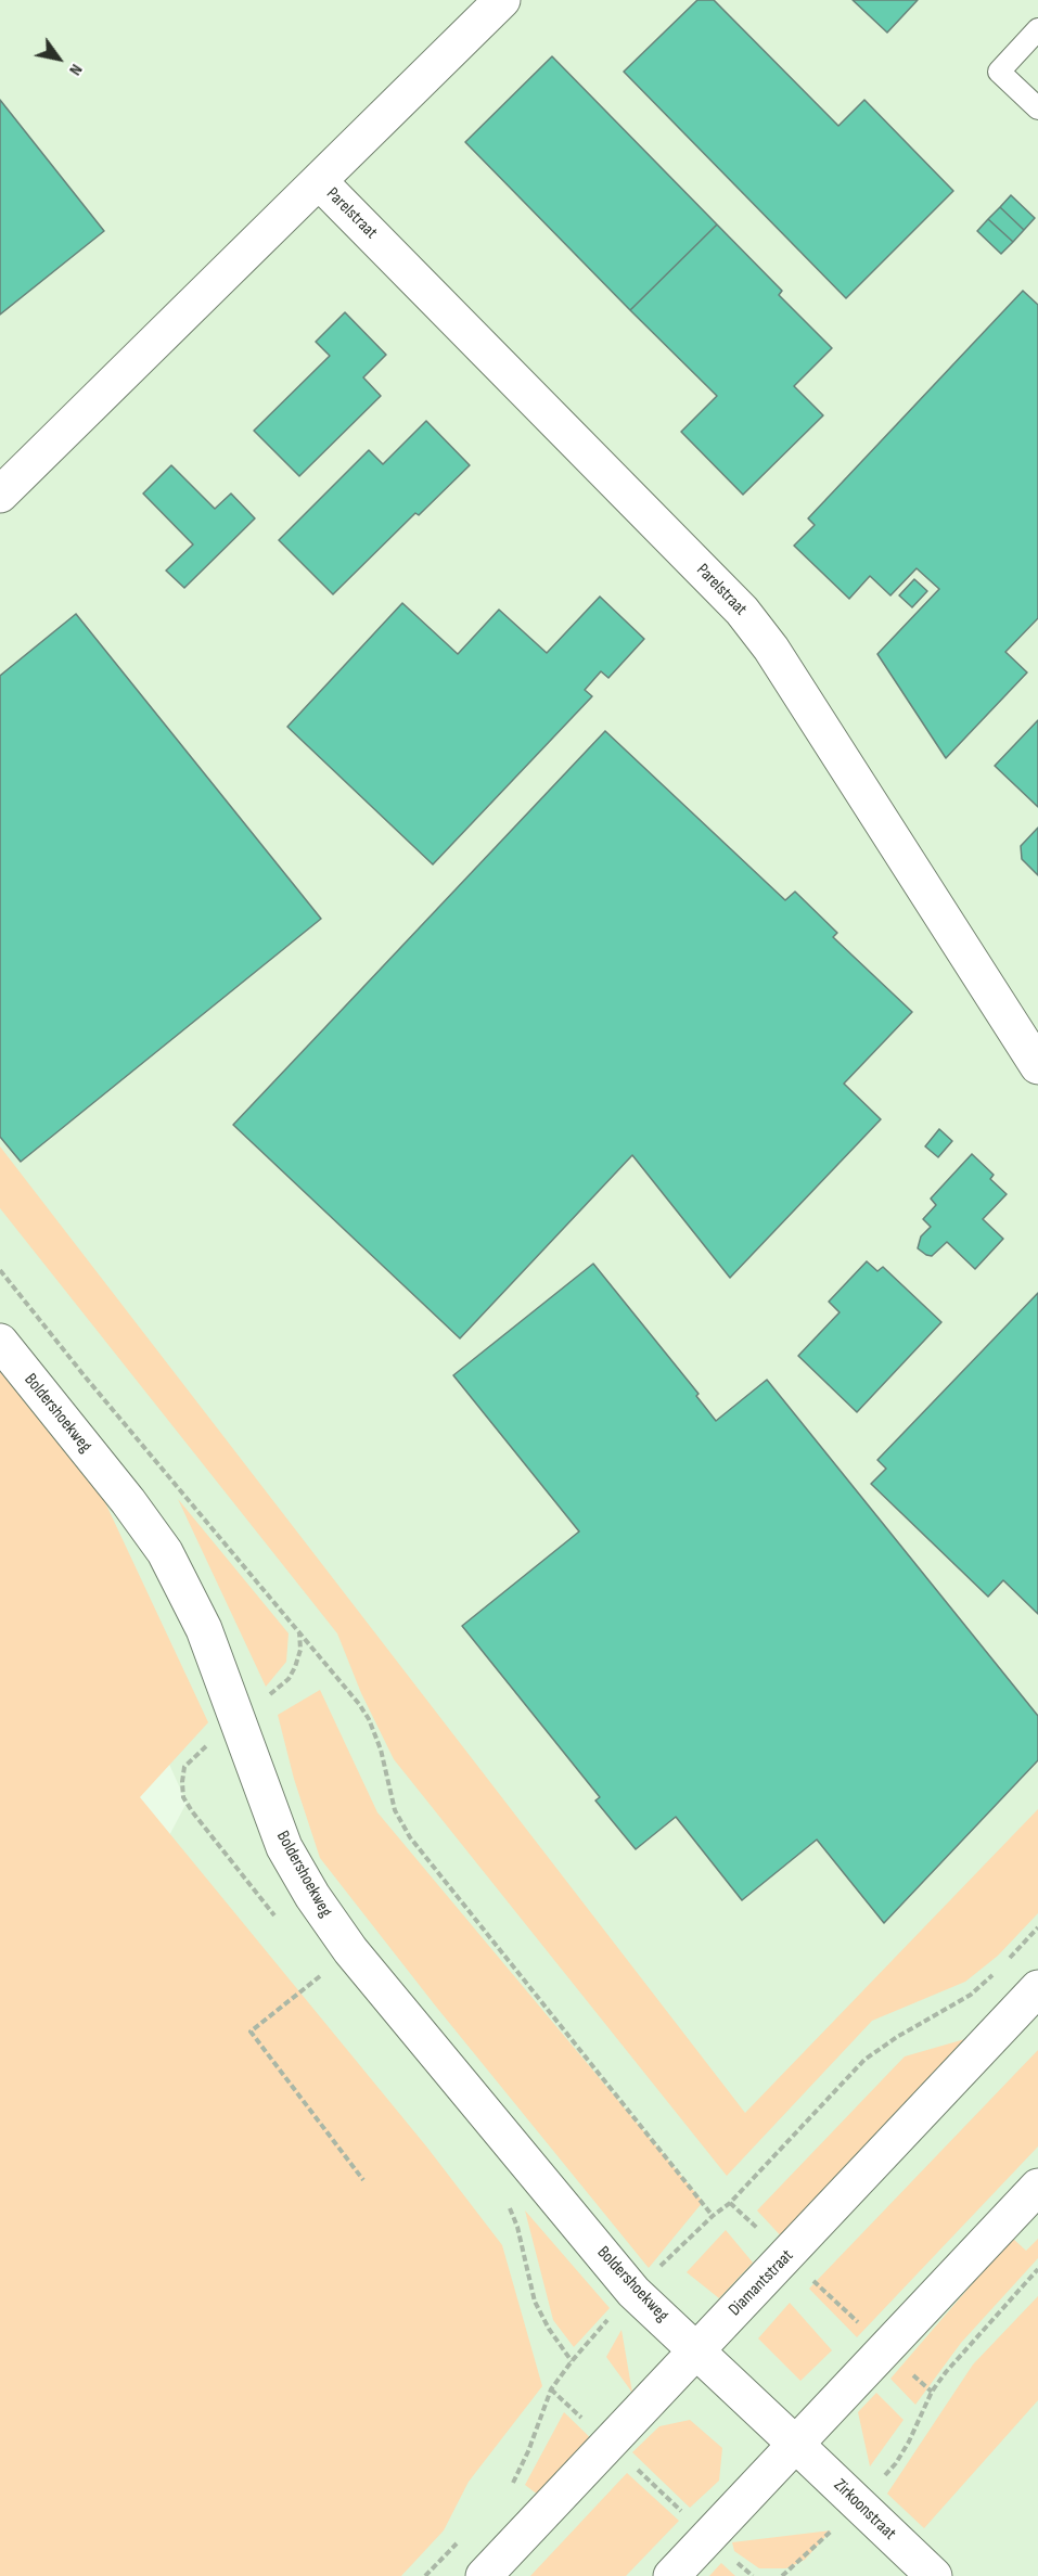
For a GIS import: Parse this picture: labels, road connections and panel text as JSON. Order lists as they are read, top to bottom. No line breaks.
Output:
{"streets":{"street":["Parelstraat","Boldershoekweg","Diamantstraat","Zirkoonstraat"]},"crossings":[["Boldershoekweg","Diamantstraat"],["Boldershoekweg","Zirkoonstraat"]],"north":"bottom right"}
